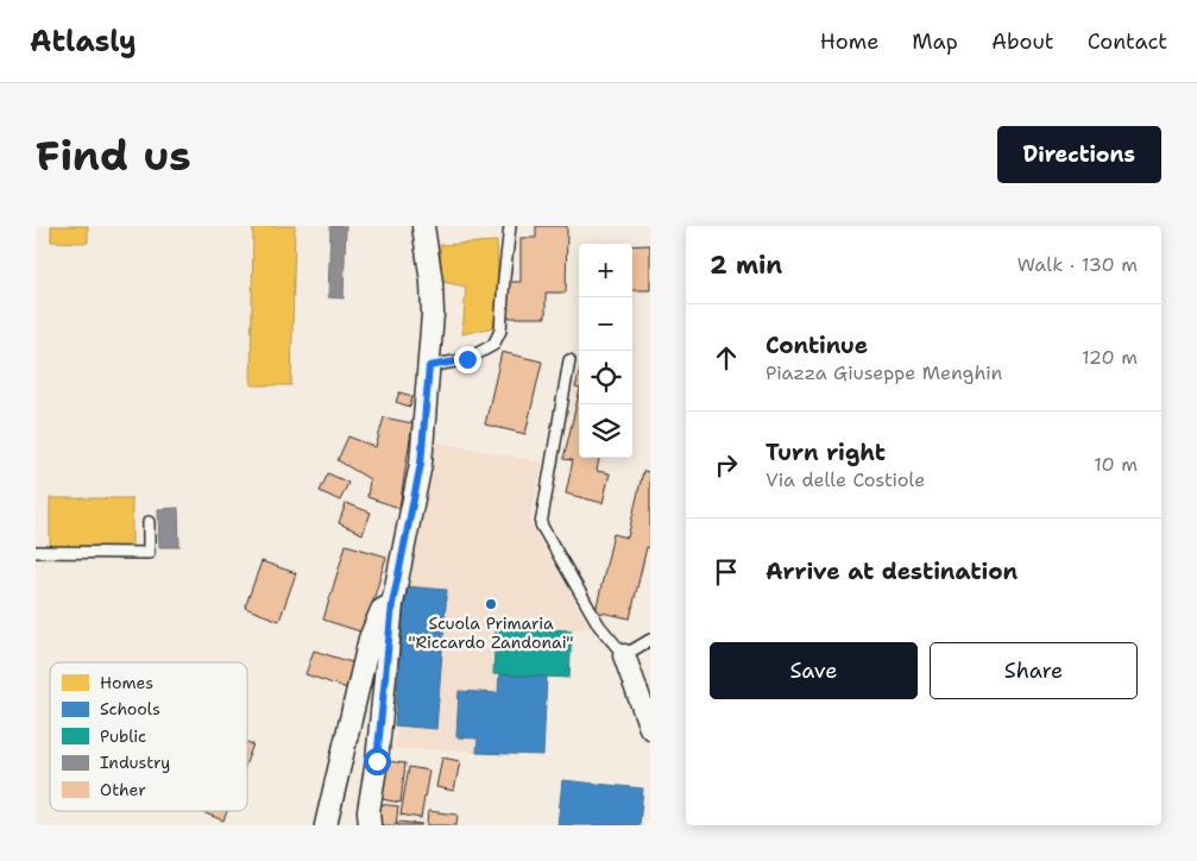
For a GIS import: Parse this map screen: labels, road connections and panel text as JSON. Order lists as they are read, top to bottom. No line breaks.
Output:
{"places":["Scuola Primaria \"Riccardo Zandonai\""],"legend":["Homes","Schools","Public","Industry","Other"],"page":{"header":"Atlasly","nav":["Home","Map","About","Contact"],"buttons":["Directions",["Save","Share"]],"title":"Find us","heading":["2 min","Walk · 130 m"],"map_buttons":["+","−"],"list":[["Continue","Piazza Giuseppe Menghin","120 m"],["Turn right","Via delle Costiole","10 m"],"Arrive at destination"]}}
